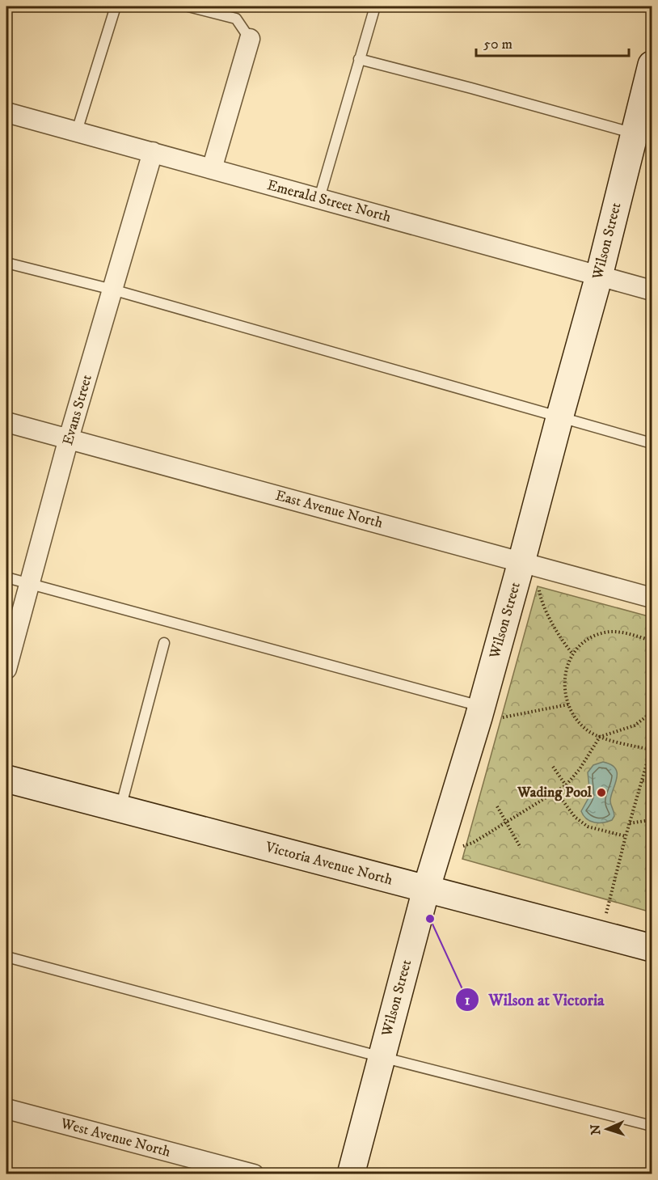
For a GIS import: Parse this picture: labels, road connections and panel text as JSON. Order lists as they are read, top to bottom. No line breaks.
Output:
{"streets":{"main road":["Wilson Street","Victoria Avenue North"],"street":["Emerald Street North","Evans Street","East Avenue North","West Avenue North"]},"crossings":[["Emerald Street North","Wilson Street"],["Emerald Street North","Evans Street"],["Wilson Street","East Avenue North"],["Wilson Street","Victoria Avenue North"],["Evans Street","East Avenue North"]],"places":["Wading Pool","Wilson at Victoria"],"scale_bar":"50 m","north":"left"}
